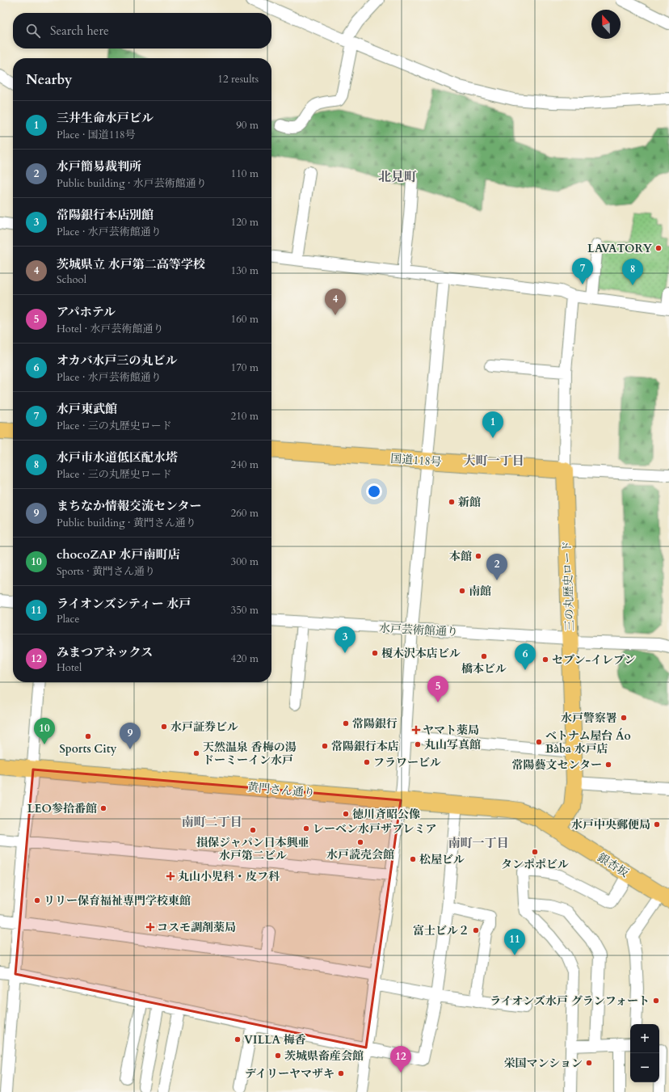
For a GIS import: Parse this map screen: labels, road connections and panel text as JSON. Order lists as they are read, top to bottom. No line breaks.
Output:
{"streets":{"highway":["国道118号","三の丸歴史ロード","黄門さん通り","銀杏坂"],"street":["水戸芸術館通り"]},"crossings":[["国道118号","三の丸歴史ロード"],["三の丸歴史ロード","水戸芸術館通り"],["黄門さん通り","銀杏坂"]],"districts":["北見町","大町一丁目","南町二丁目","南町一丁目"],"places":{"other":["LAVATORY","新館","本館","南館","榎木沢本店ビル","橋本ビル","セブン-イレブン","水戸警察署","常陽銀行","水戸証券ビル","Sports City","ベトナム屋台 Áo Bàba 水戸店","丸山写真館","常陽銀行本店","天然温泉 香梅の湯 ドーミーイン水戸","フラワービル","常陽藝文センター","LEO参拾番館","徳川斉昭公像","水戸中央郵便局","レーベン水戸ザプレミア","損保ジャパン日本興亜 水戸第二ビル","水戸読売会館","タンポポビル","松屋ビル","リリー保育福祉専門学校東館","富士ビル２","ライオンズ水戸 グランフォート","VILLA 梅香","茨城県畜産会館","栄国マンション","デイリーヤマザキ"],"health":["ヤマト薬局","丸山小児科・皮フ科","コスモ調剤薬局"]},"north":"top","page":{"search":"Search here","heading":["Nearby","12 results"],"list":[{"mark":"1","name":"三井生命水戸ビル","note":"Place · 国道118号","value":"90 m"},{"mark":"2","name":"水戸簡易裁判所","note":"Public building · 水戸芸術館通り","value":"110 m"},{"mark":"3","name":"常陽銀行本店別館","note":"Place · 水戸芸術館通り","value":"120 m"},{"mark":"4","name":"茨城県立 水戸第二高等学校","note":"School","value":"130 m"},{"mark":"5","name":"アパホテル","note":"Hotel · 水戸芸術館通り","value":"160 m"},{"mark":"6","name":"オカバ水戸三の丸ビル","note":"Place · 水戸芸術館通り","value":"170 m"},{"mark":"7","name":"水戸東武館","note":"Place · 三の丸歴史ロード","value":"210 m"},{"mark":"8","name":"水戸市水道低区配水塔","note":"Place · 三の丸歴史ロード","value":"240 m"},{"mark":"9","name":"まちなか情報交流センター","note":"Public building · 黄門さん通り","value":"260 m"},{"mark":"10","name":"chocoZAP 水戸南町店","note":"Sports · 黄門さん通り","value":"300 m"},{"mark":"11","name":"ライオンズシティー 水戸","note":"Place","value":"350 m"},{"mark":"12","name":"みまつアネックス","note":"Hotel","value":"420 m"}],"pins":["7","8","4","1","2","3","6","5","10","9","11","12"],"map_buttons":["+","−"]}}
